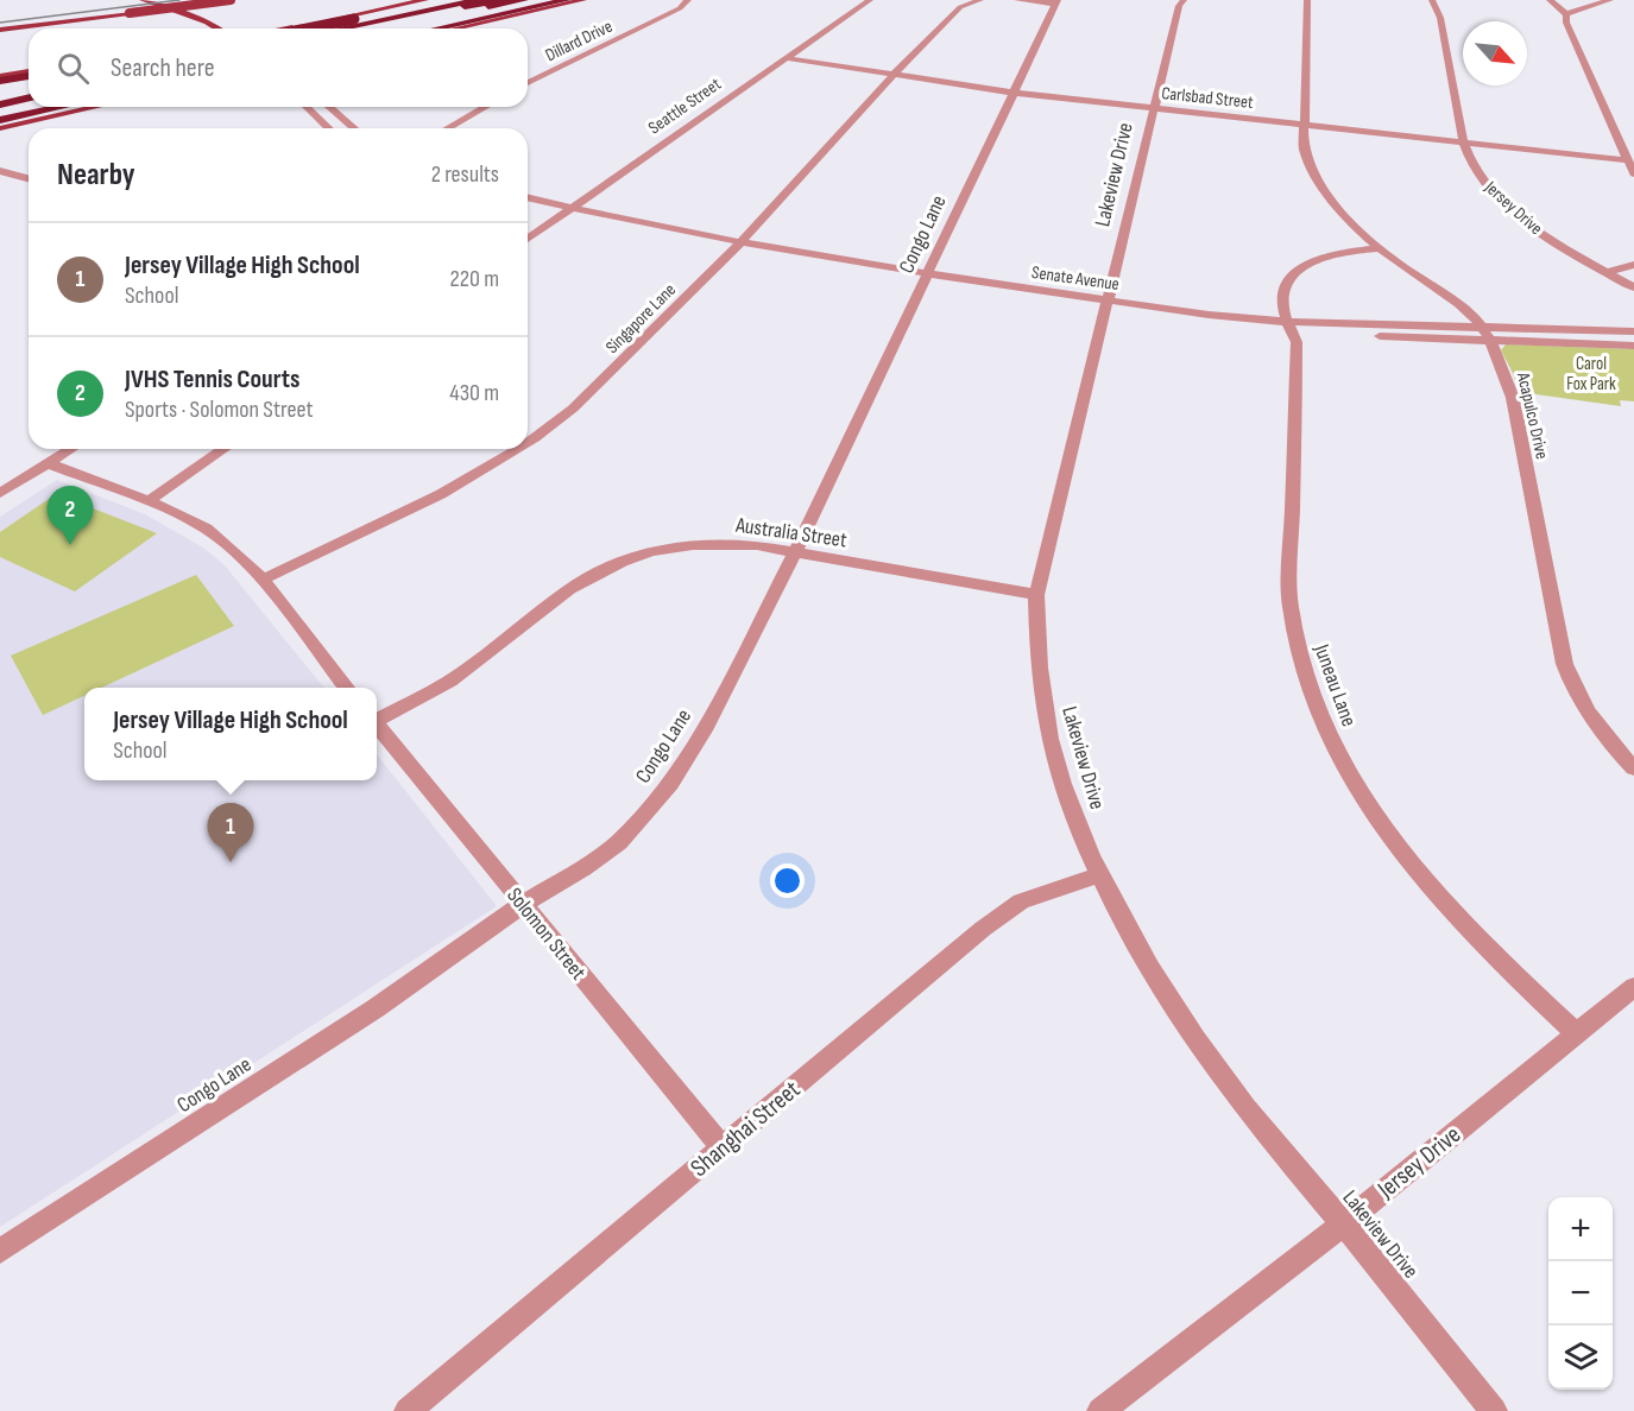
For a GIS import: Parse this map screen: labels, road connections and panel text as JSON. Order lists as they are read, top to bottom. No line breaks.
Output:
{"streets":{"street":["Dillard Drive","Carlsbad Street","Seattle Street","Lakeview Drive","Jersey Drive","Congo Lane","Senate Avenue","Singapore Lane","Acapulco Drive","Australia Street","Juneau Lane","Solomon Street","Shanghai Street"]},"crossings":[["Carlsbad Street","Seattle Street"],["Carlsbad Street","Lakeview Drive"],["Carlsbad Street","Jersey Drive"],["Carlsbad Street","Congo Lane"],["Carlsbad Street","Singapore Lane"],["Carlsbad Street","Acapulco Drive"],["Seattle Street","Senate Avenue"],["Lakeview Drive","Jersey Drive"],["Lakeview Drive","Senate Avenue"],["Lakeview Drive","Australia Street"],["Lakeview Drive","Shanghai Street"],["Jersey Drive","Juneau Lane"],["Congo Lane","Senate Avenue"],["Congo Lane","Australia Street"],["Congo Lane","Solomon Street"],["Senate Avenue","Singapore Lane"],["Senate Avenue","Acapulco Drive"],["Senate Avenue","Juneau Lane"],["Acapulco Drive","Juneau Lane"],["Solomon Street","Shanghai Street"]],"parks":["Carol Fox Park"],"north":"bottom right","page":{"search":"Search here","heading":["Nearby","2 results"],"list":[{"mark":"1","name":"Jersey Village High School","note":"School","value":"220 m"},{"mark":"2","name":"JVHS Tennis Courts","note":"Sports · Solomon Street","value":"430 m"}],"pins":["2","1"],"popup":["Jersey Village High School","School"],"map_buttons":["+","−"]}}
